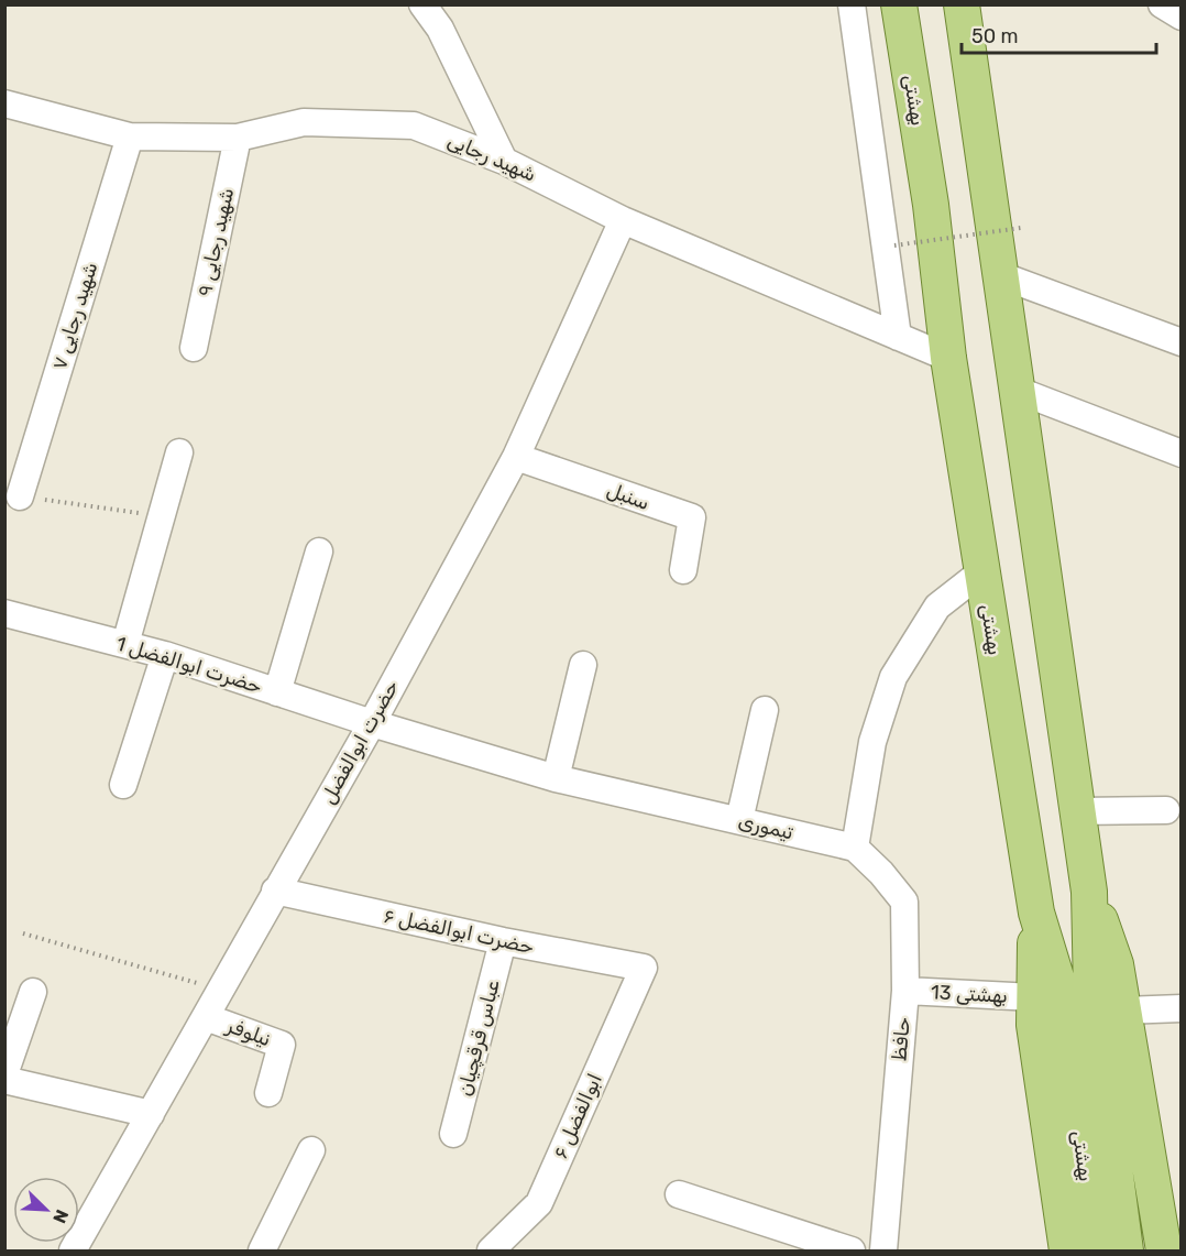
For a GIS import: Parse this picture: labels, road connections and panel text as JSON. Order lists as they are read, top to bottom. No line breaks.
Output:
{"streets":{"main road":["بهشتی"],"street":["شهید رجایی","شهید رجایی ۹","شهید رجایی ۷","سنبل","حضرت ابوالفضل 1","حضرت ابوالفضل","تیموری","حضرت ابوالفضل ۶","بهشتی 13","نیلوفر","عباس قرقچیان","حافظ","ابوالفضل ۶"]},"crossings":[["بهشتی","شهید رجایی"],["شهید رجایی","شهید رجایی ۹"],["شهید رجایی","شهید رجایی ۷"],["شهید رجایی","حضرت ابوالفضل"],["سنبل","حضرت ابوالفضل"],["حضرت ابوالفضل 1","حضرت ابوالفضل"],["حضرت ابوالفضل 1","تیموری"],["حضرت ابوالفضل","تیموری"],["حضرت ابوالفضل","حضرت ابوالفضل ۶"],["حضرت ابوالفضل","نیلوفر"],["تیموری","حافظ"],["حضرت ابوالفضل ۶","عباس قرقچیان"],["حضرت ابوالفضل ۶","ابوالفضل ۶"],["بهشتی 13","حافظ"]],"scale_bar":"50 m","north":"bottom right"}
